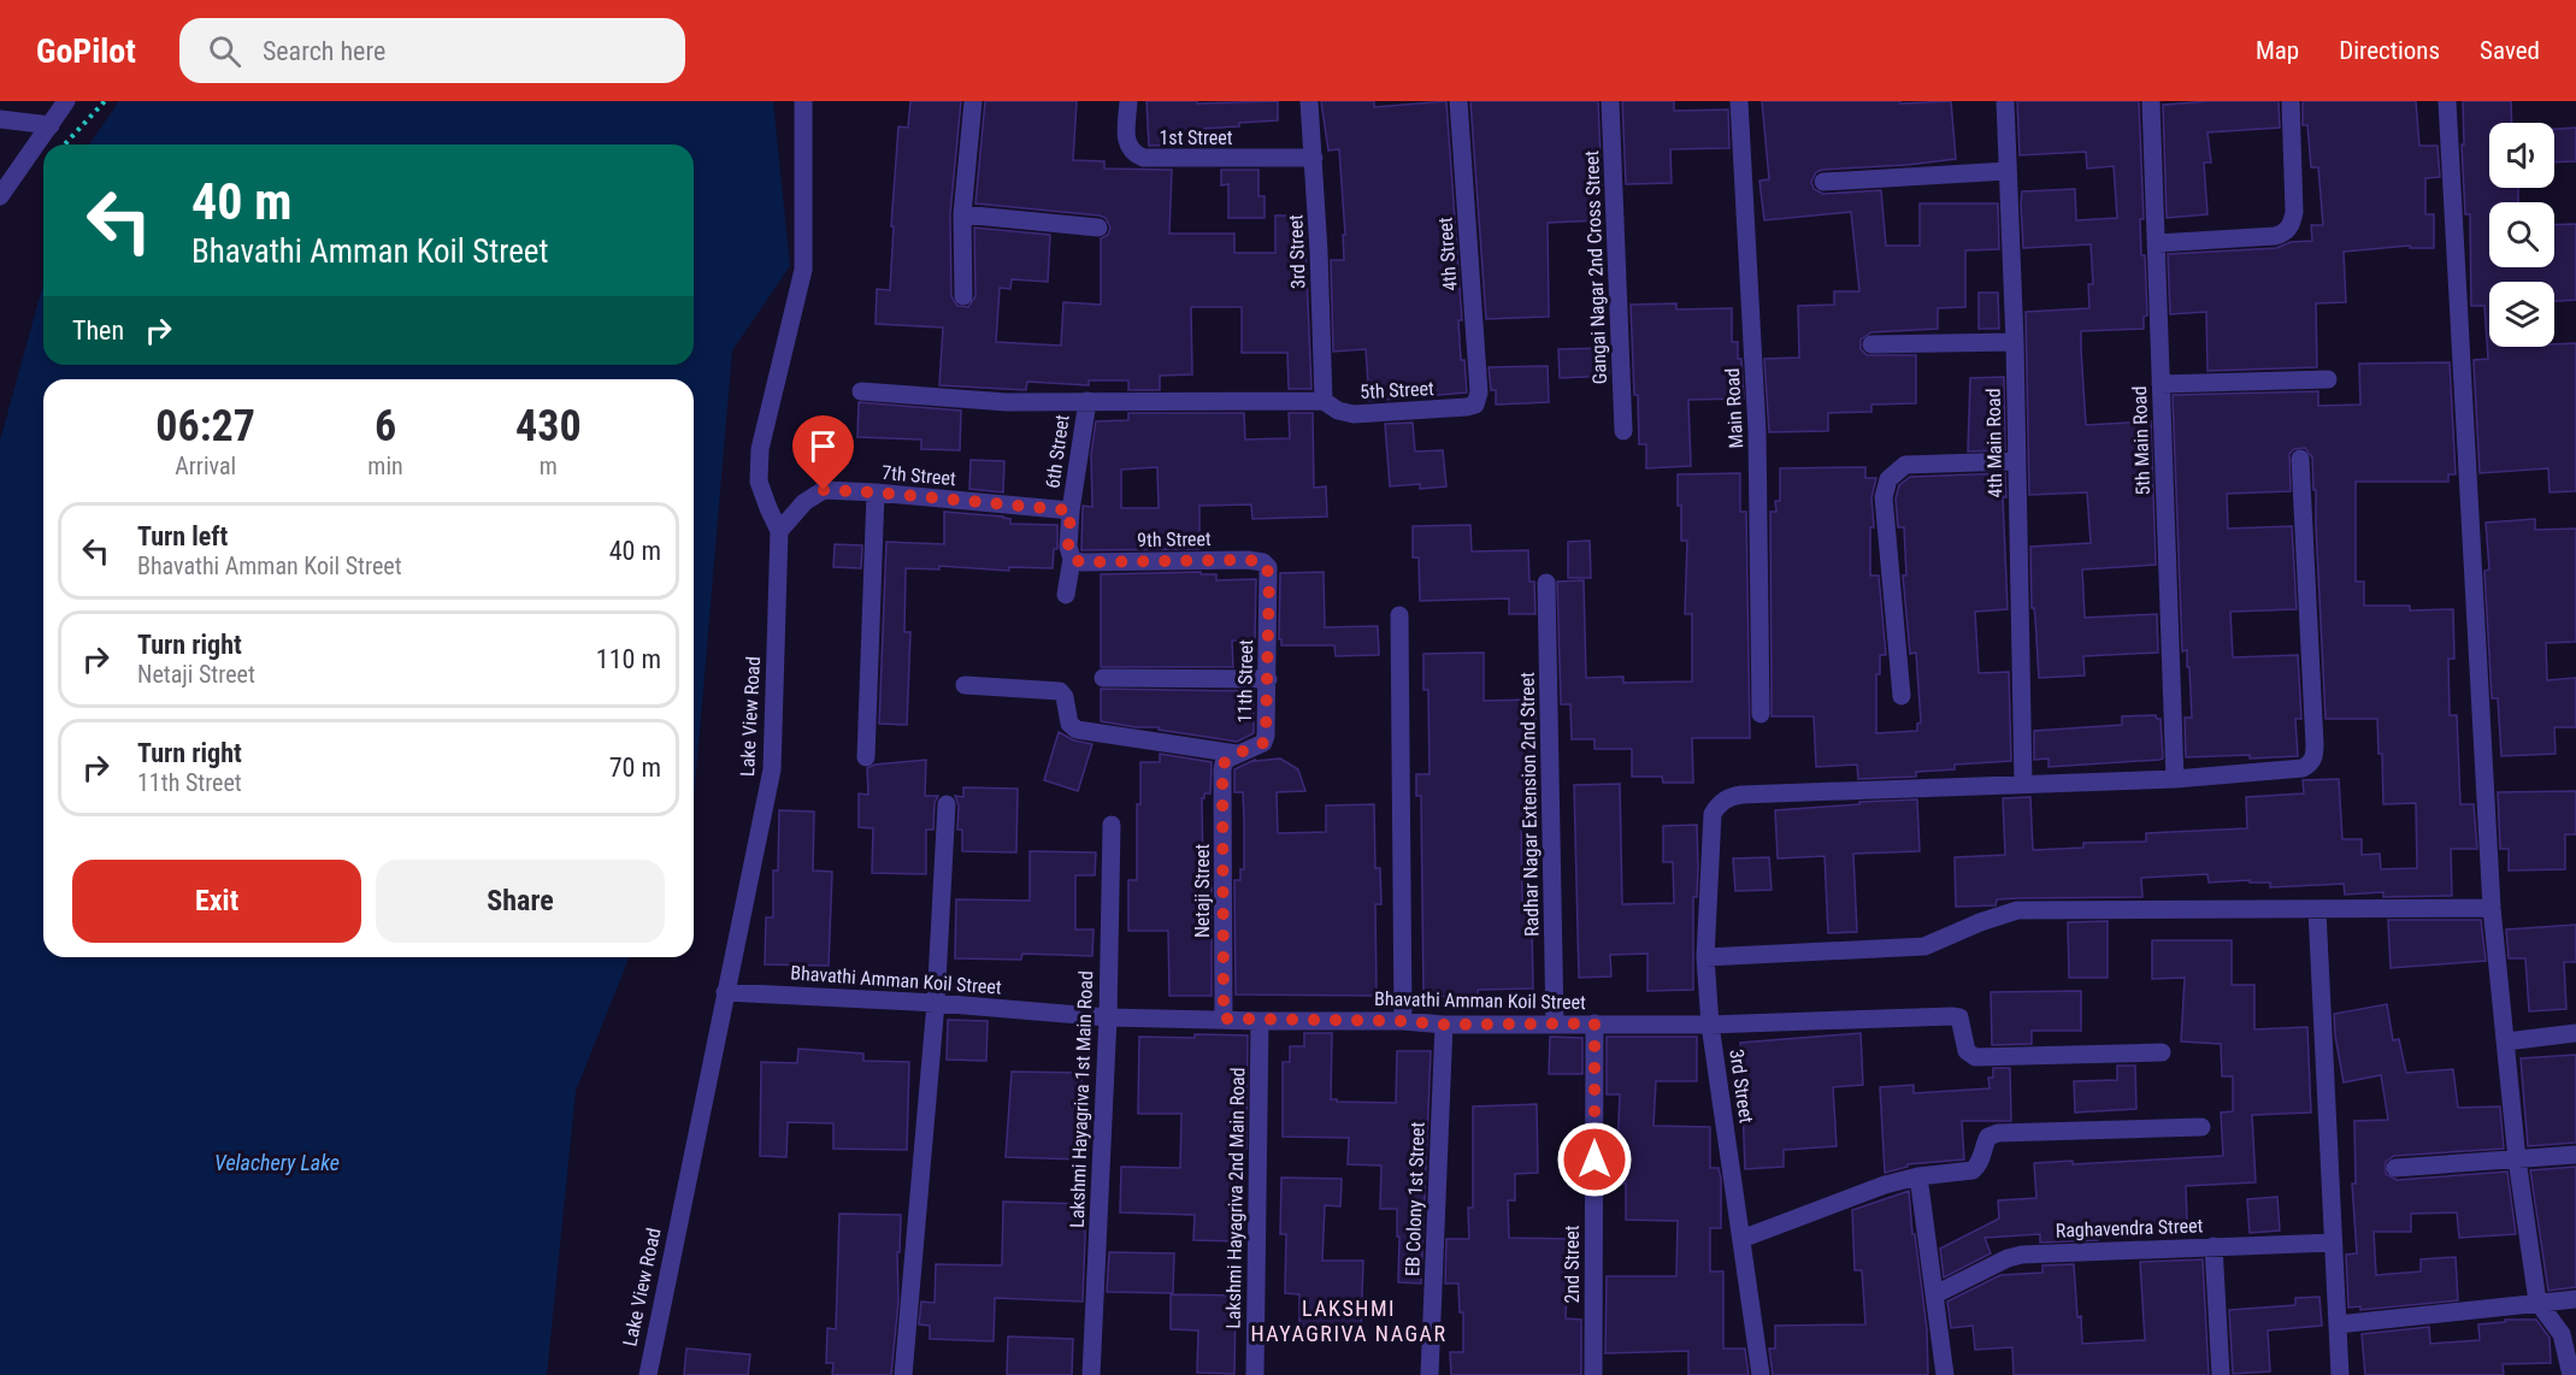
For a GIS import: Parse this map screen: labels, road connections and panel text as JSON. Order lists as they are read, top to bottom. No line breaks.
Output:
{"streets":{"street":["1st Street","3rd Street","4th Street","Gangai Nagar 2nd Cross Street","5th Street","Main Road","5th Main Road","4th Main Road","6th Street","7th Street","9th Street","11th Street","Lake View Road","Radhar Nagar Extension 2nd Street","Netaji Street","Bhavathi Amman Koil Street","Lakshmi Hayagriva 1st Main Road","Lakshmi Hayagriva 2nd Main Road","EB Colony 1st Street","Raghavendra Street","2nd Street"]},"crossings":[["1st Street","3rd Street"],["3rd Street","5th Street"],["3rd Street","4th Main Road"],["3rd Street","Bhavathi Amman Koil Street"],["4th Street","5th Street"],["6th Street","7th Street"],["6th Street","9th Street"],["7th Street","Lake View Road"],["9th Street","11th Street"],["11th Street","Netaji Street"],["Lake View Road","Bhavathi Amman Koil Street"],["Radhar Nagar Extension 2nd Street","Bhavathi Amman Koil Street"],["Netaji Street","Bhavathi Amman Koil Street"],["Bhavathi Amman Koil Street","Lakshmi Hayagriva 1st Main Road"],["Bhavathi Amman Koil Street","Lakshmi Hayagriva 2nd Main Road"],["Bhavathi Amman Koil Street","EB Colony 1st Street"],["Bhavathi Amman Koil Street","2nd Street"]],"districts":["LAKSHMI HAYAGRIVA NAGAR"],"water":["Velachery Lake"],"page":{"header":"GoPilot","search":"Search here","nav":["Map","Directions","Saved"],"turn":["40 m","Bhavathi Amman Koil Street"],"then":"Then","eta":["06:27","Arrival","6","min","430","m"],"list":[{"name":"Turn left","note":"Bhavathi Amman Koil Street","value":"40 m"},{"name":"Turn right","note":"Netaji Street","value":"110 m"},{"name":"Turn right","note":"11th Street","value":"70 m"}],"buttons":["Exit","Share"]}}
